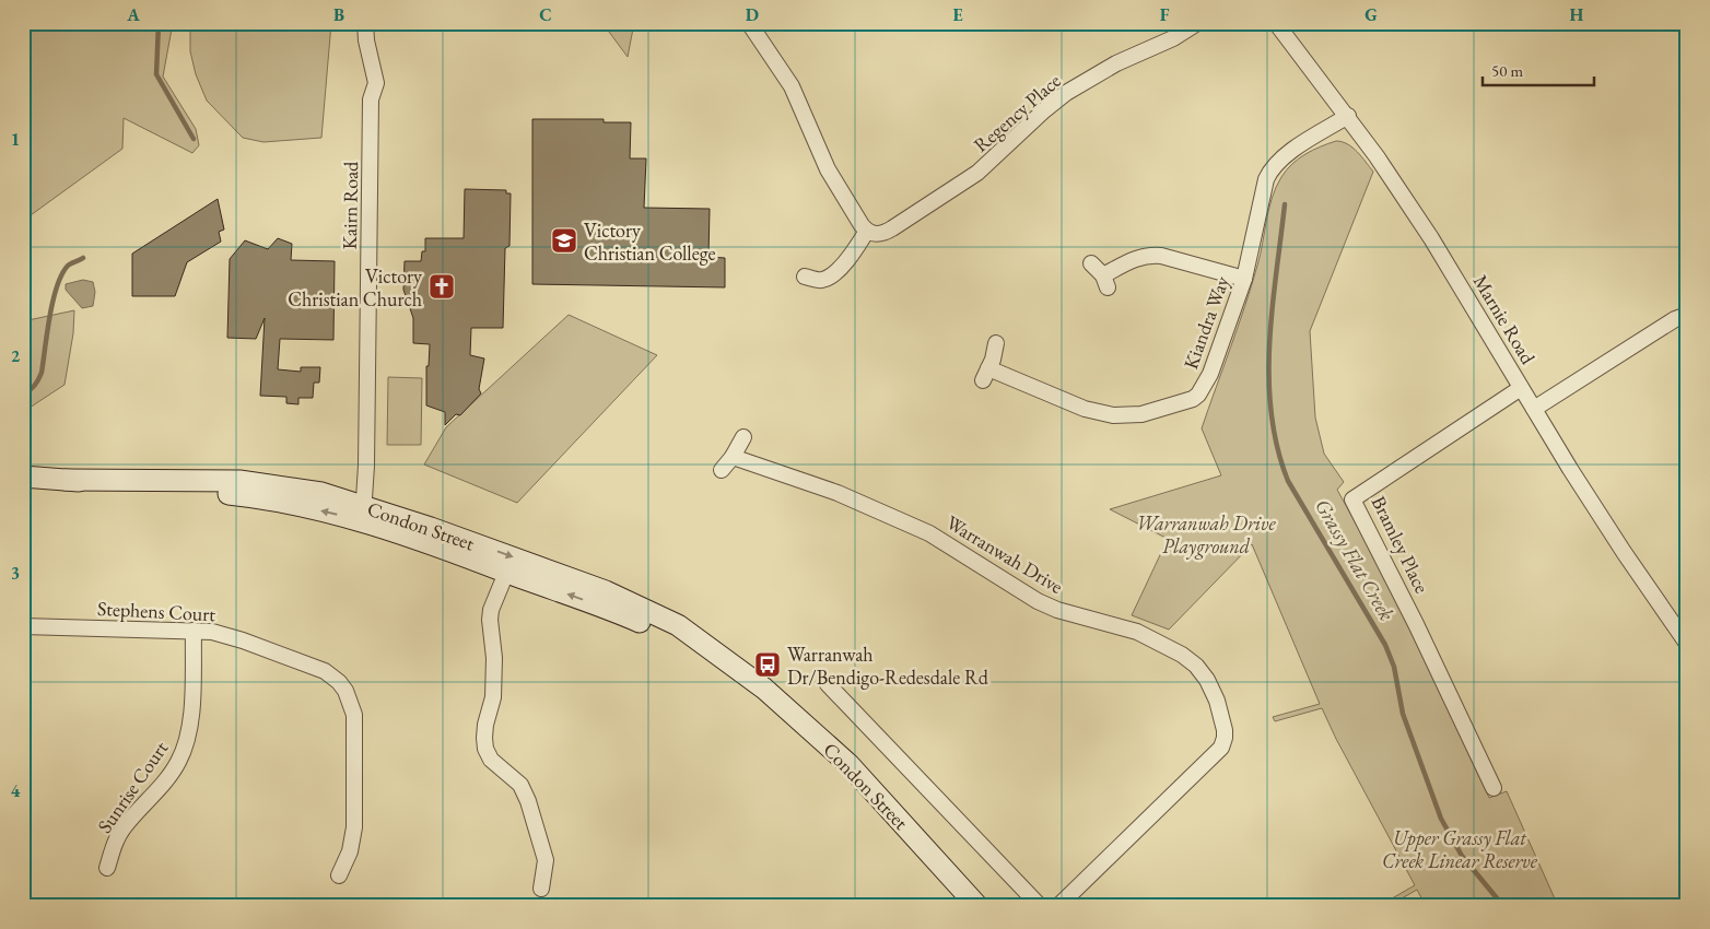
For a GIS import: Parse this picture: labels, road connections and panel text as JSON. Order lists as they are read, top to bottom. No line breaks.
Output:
{"streets":{"main road":["Condon Street"],"street":["Regency Place","Kairn Road","Marnie Road","Kiandra Way","Bramley Place","Warranwah Drive","Stephens Court","Sunrise Court"]},"crossings":[["Kairn Road","Condon Street"],["Marnie Road","Kiandra Way"],["Marnie Road","Bramley Place"],["Stephens Court","Sunrise Court"]],"water":["Grassy Flat Creek"],"parks":["Warranwah Drive Playground","Upper Grassy Flat Creek Linear Reserve"],"places":{"school or university":["Victory Christian College"],"church":["Victory Christian Church"],"bus stop":["Warranwah Dr/Bendigo-Redesdale Rd"]},"scale_bar":"50 m","grid":{"columns":["A","B","C","D","E","F","G","H"],"rows":["1","2","3","4"]}}
